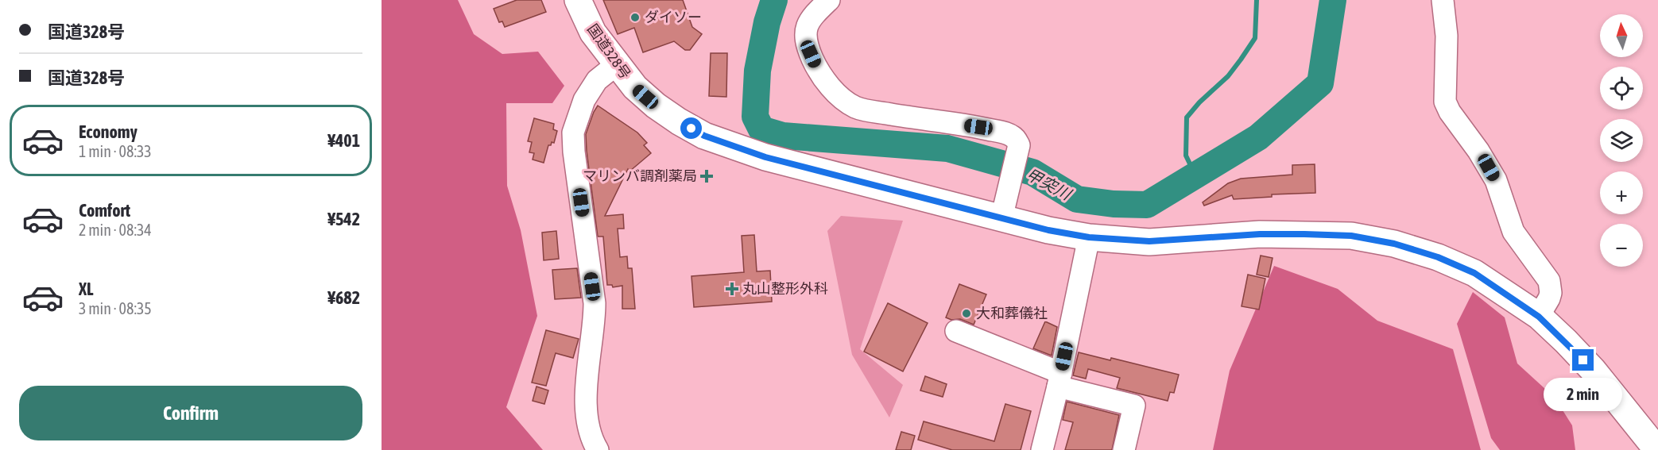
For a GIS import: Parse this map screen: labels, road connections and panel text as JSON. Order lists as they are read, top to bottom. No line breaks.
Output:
{"streets":{"highway":["国道328号"]},"water":["甲突川"],"places":{"other":["ダイソー","大和葬儀社"],"health":["マリンバ調剤薬局","丸山整形外科"]},"north":"top","page":{"banner":["国道328号","国道328号"],"map_buttons":["+","−"],"list":[{"name":"Economy","note":"1 min · 08:33","value":"¥401"},{"name":"Comfort","note":"2 min · 08:34","value":"¥542"},{"name":"XL","note":"3 min · 08:35","value":"¥682"}],"buttons":"Confirm","bubble":"2 min"}}
